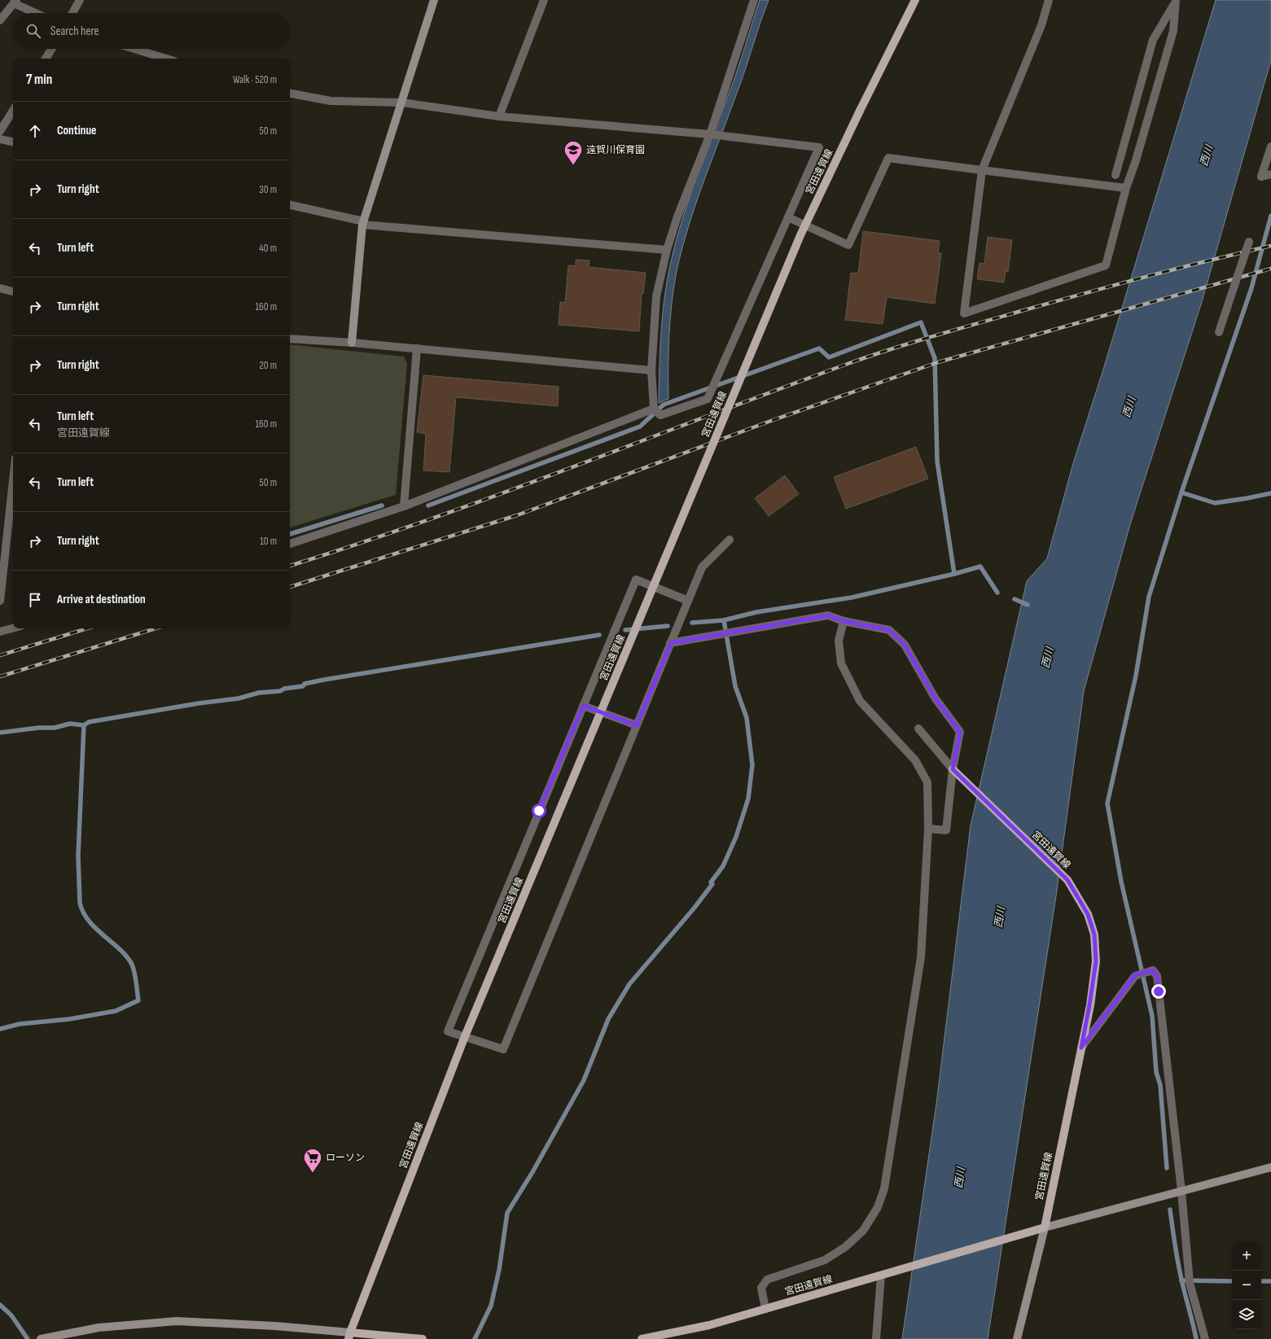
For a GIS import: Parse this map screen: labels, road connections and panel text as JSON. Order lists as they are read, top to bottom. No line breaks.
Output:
{"streets":{"main road":["宮田遠賀線"]},"water":["西川"],"places":{"school or university":["遠賀川保育園"],"supermarket":["ローソン"]},"page":{"search":"Search here","heading":["7 min","Walk · 520 m"],"list":[["Continue","50 m"],["Turn right","30 m"],["Turn left","40 m"],["Turn right","160 m"],["Turn right","20 m"],["Turn left","宮田遠賀線","160 m"],["Turn left","50 m"],["Turn right","10 m"],"Arrive at destination"],"map_buttons":["+","−"]}}
